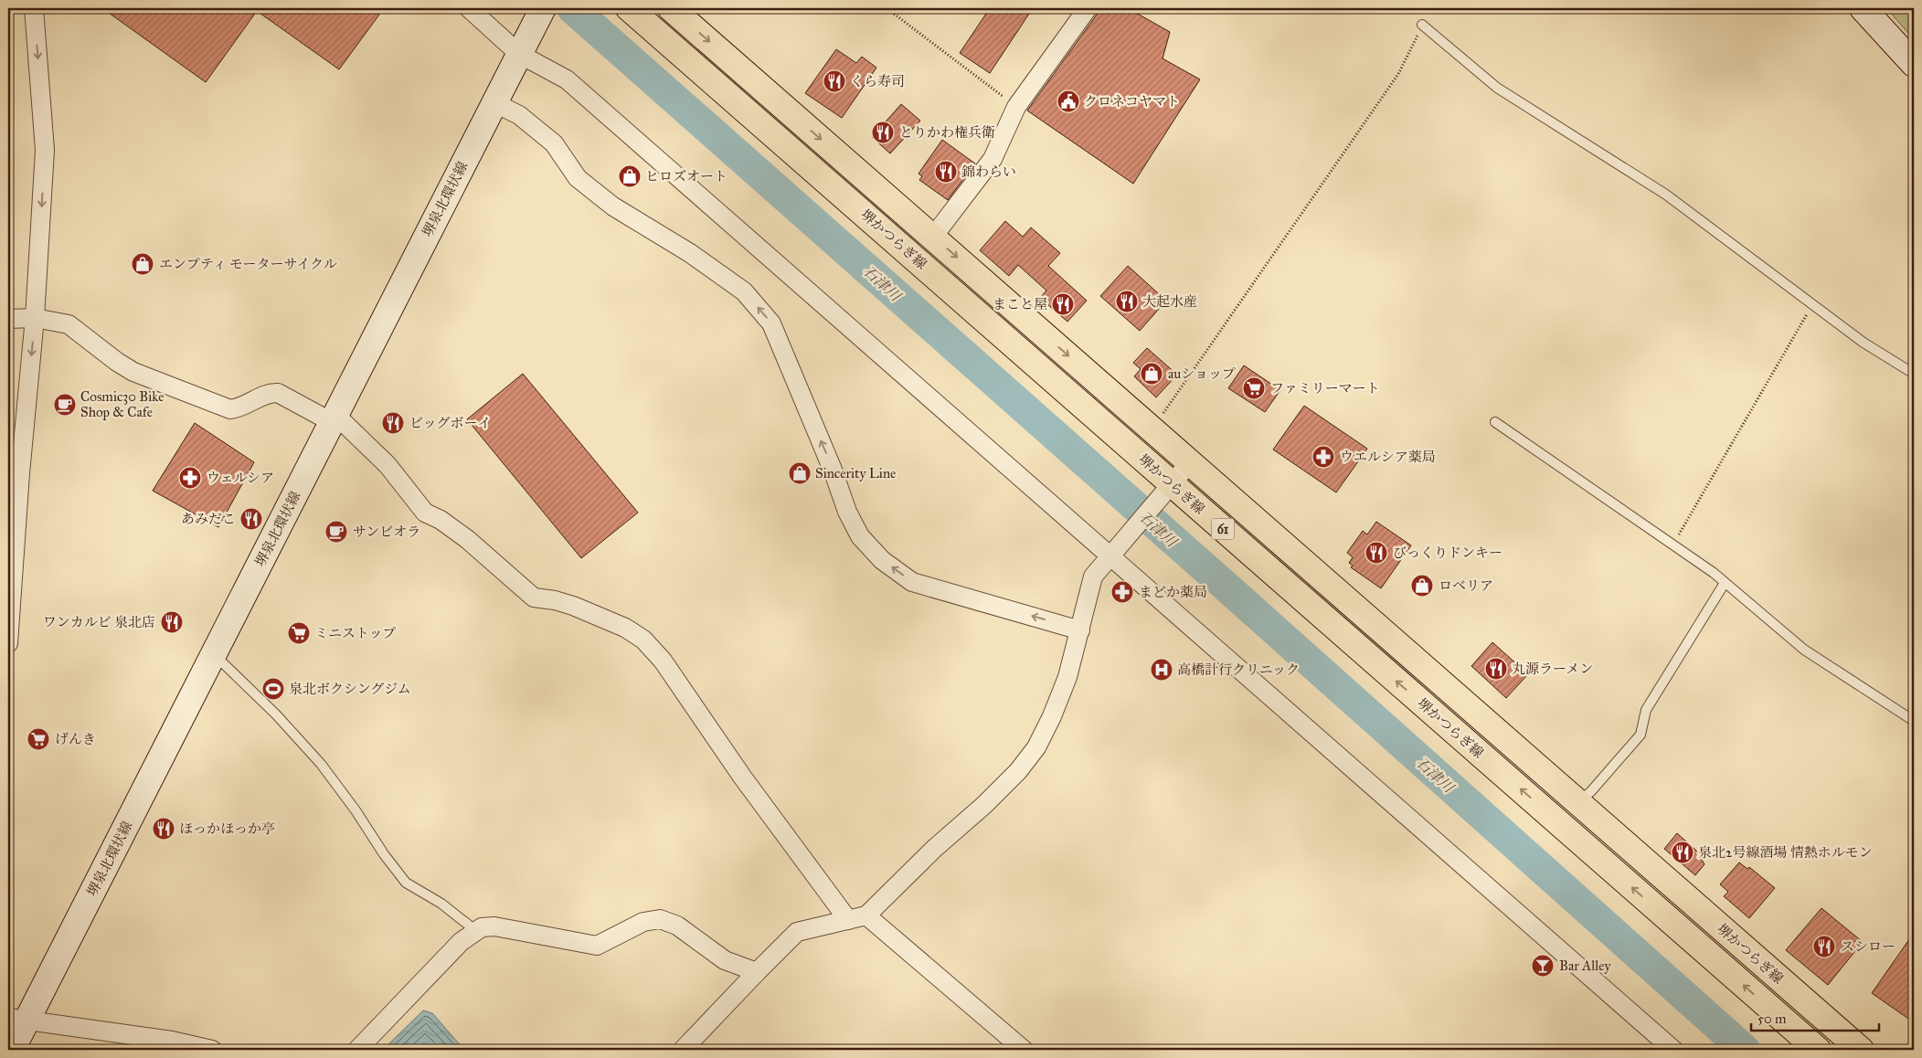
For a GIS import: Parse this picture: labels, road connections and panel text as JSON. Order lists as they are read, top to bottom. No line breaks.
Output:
{"streets":{"main road":["堺泉北環状線","堺かつらぎ線","61"]},"water":["石津川"],"places":{"restaurant":["くら寿司","とりかわ権兵衛","錦わらい","大起水産","まこと屋","ビッグボーイ","あみだこ","びっくりドンキー","ワンカルビ 泉北店","丸源ラーメン","ほっかほっか亭","泉北2号線酒場 情熱ホルモン","スシロー"],"public building":["クロネコヤマト"],"shop":["ヒロズオート","エンプティ モーターサイクル","auショップ","Sincerity Line","ロベリア"],"supermarket":["ファミリーマート","ミニストップ","げんき"],"cafe":["Cosmic30 Bike Shop & Cafe","サンビオラ"],"pharmacy":["ウエルシア薬局","ウェルシア","まどか薬局"],"hospital":["高橋計行クリニック"],"sports":["泉北ボクシングジム"],"bar":["Bar Alley"]},"scale_bar":"50 m"}
